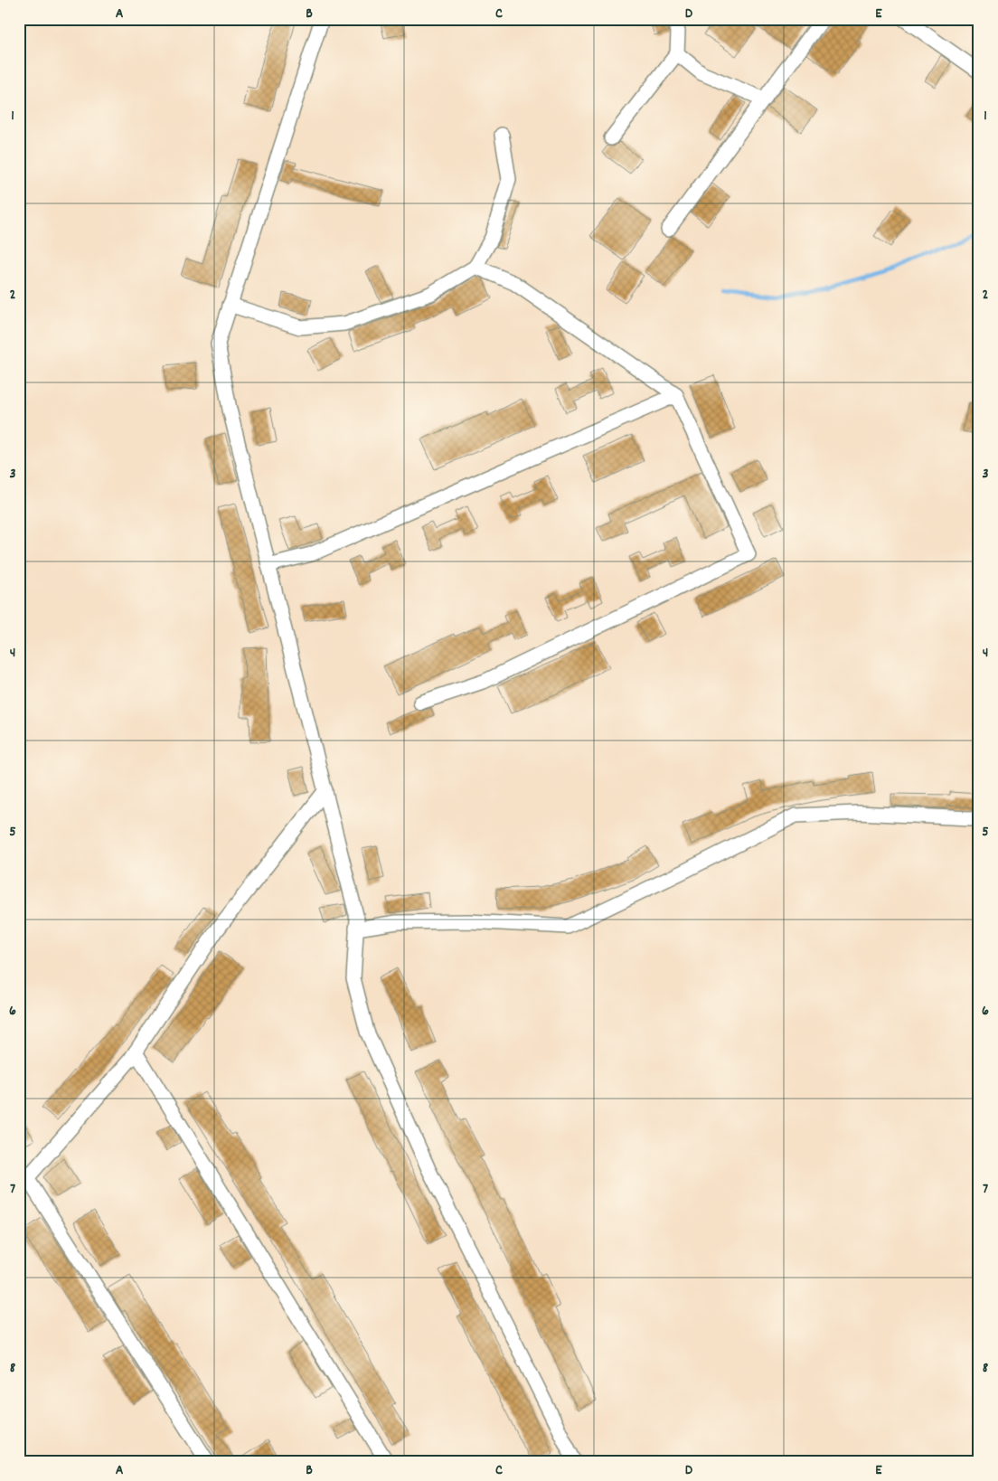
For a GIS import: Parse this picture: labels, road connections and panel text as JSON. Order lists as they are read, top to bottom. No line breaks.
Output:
{"grid":{"columns":["A","B","C","D","E"],"rows":["1","2","3","4","5","6","7","8"]}}
